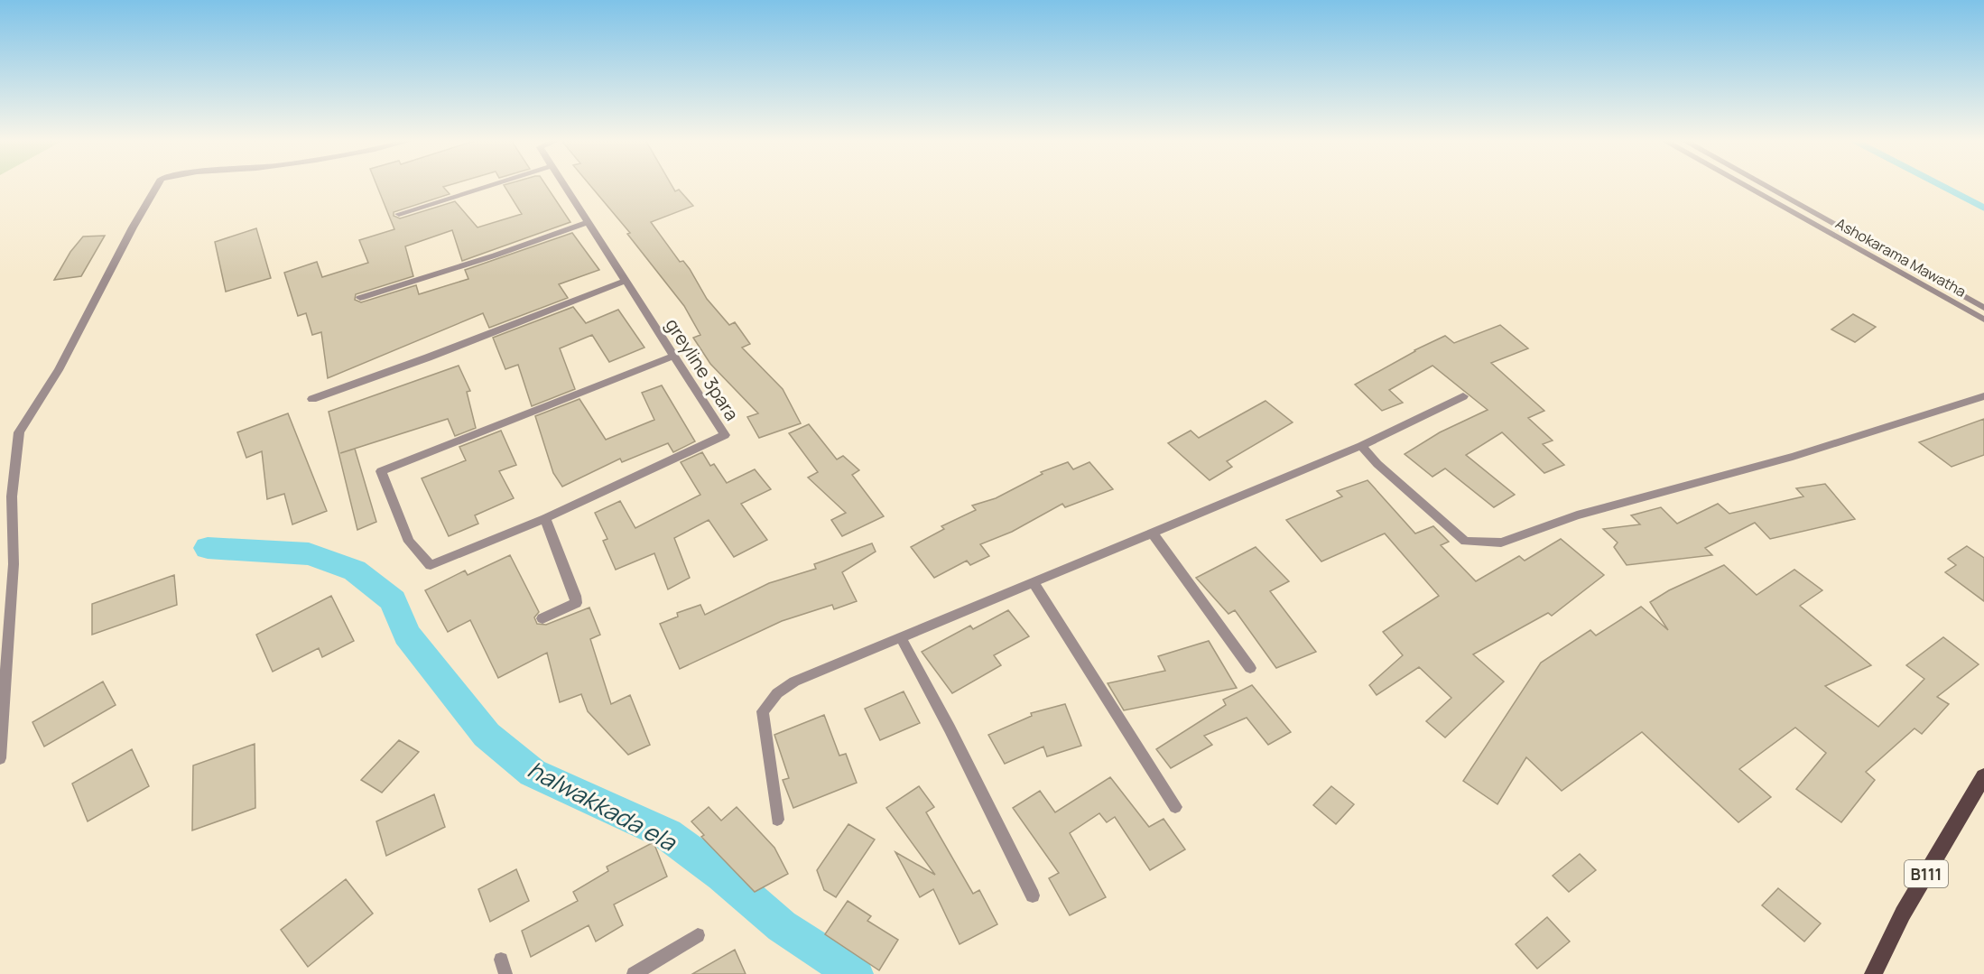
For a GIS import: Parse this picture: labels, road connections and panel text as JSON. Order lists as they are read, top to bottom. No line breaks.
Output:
{"streets":{"main road":["B111"],"street":["Ashokarama Mawatha","greyline 3para"]},"water":["halwakkada ela"]}
